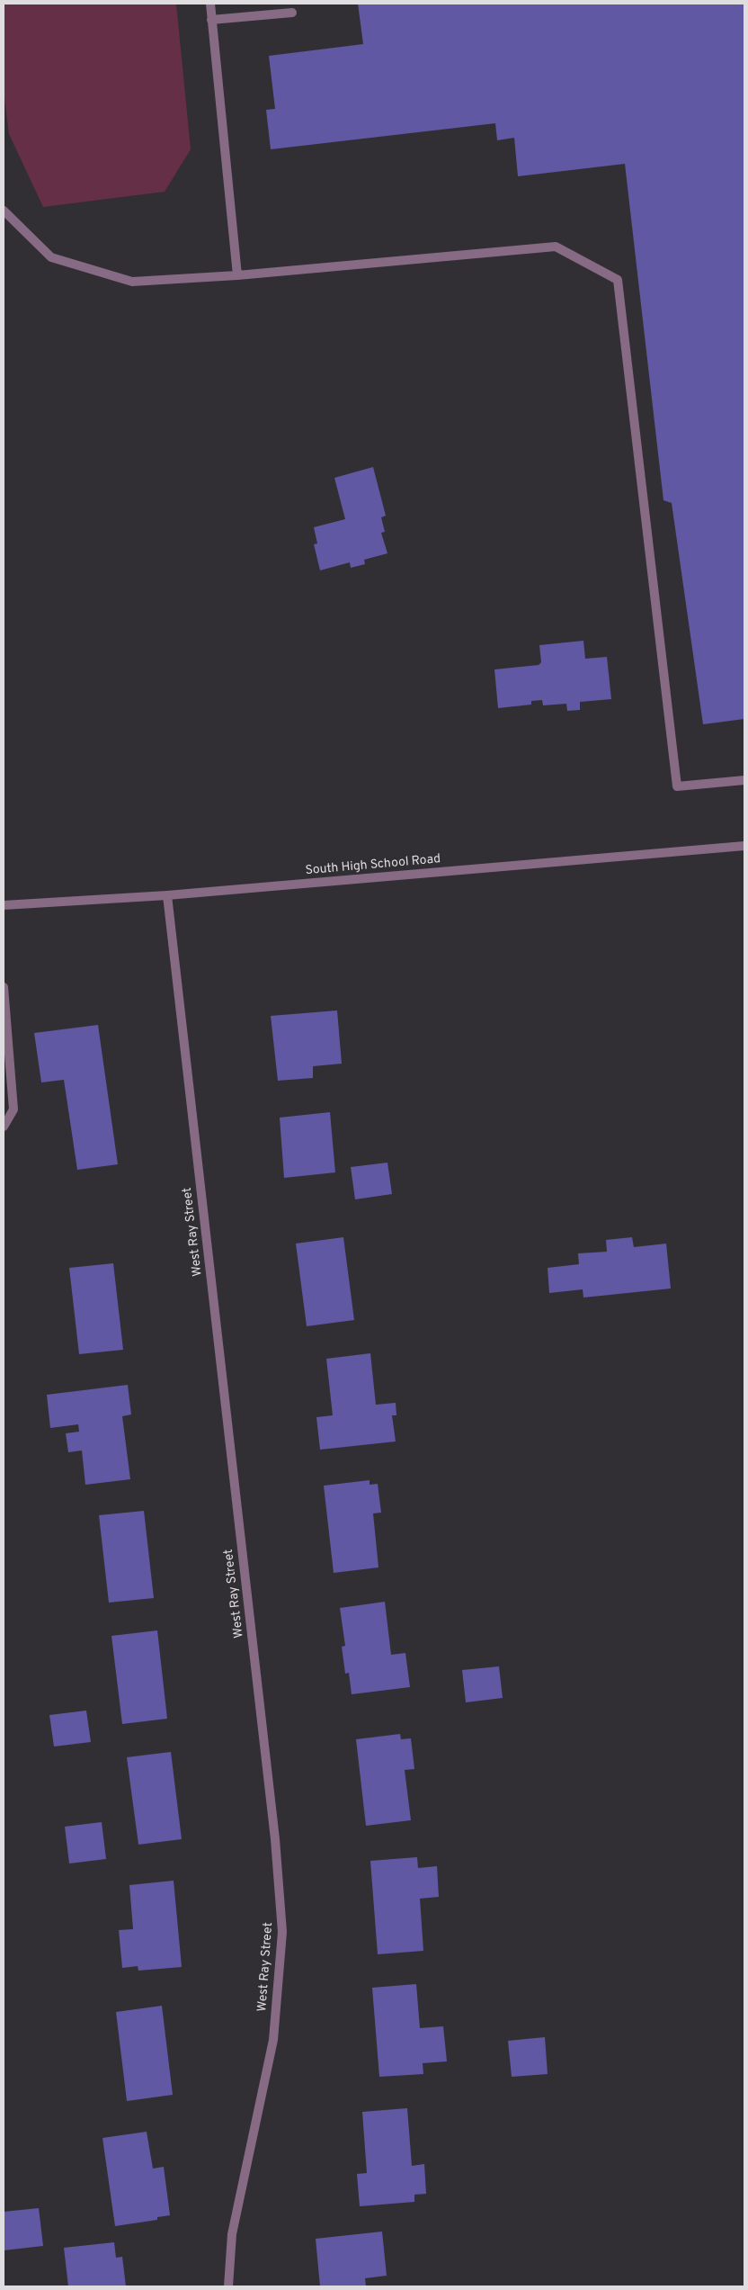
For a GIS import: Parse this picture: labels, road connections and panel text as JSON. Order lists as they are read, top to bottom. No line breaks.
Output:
{"streets":{"street":["South High School Road","West Ray Street"]},"crossings":[["South High School Road","West Ray Street"]]}
